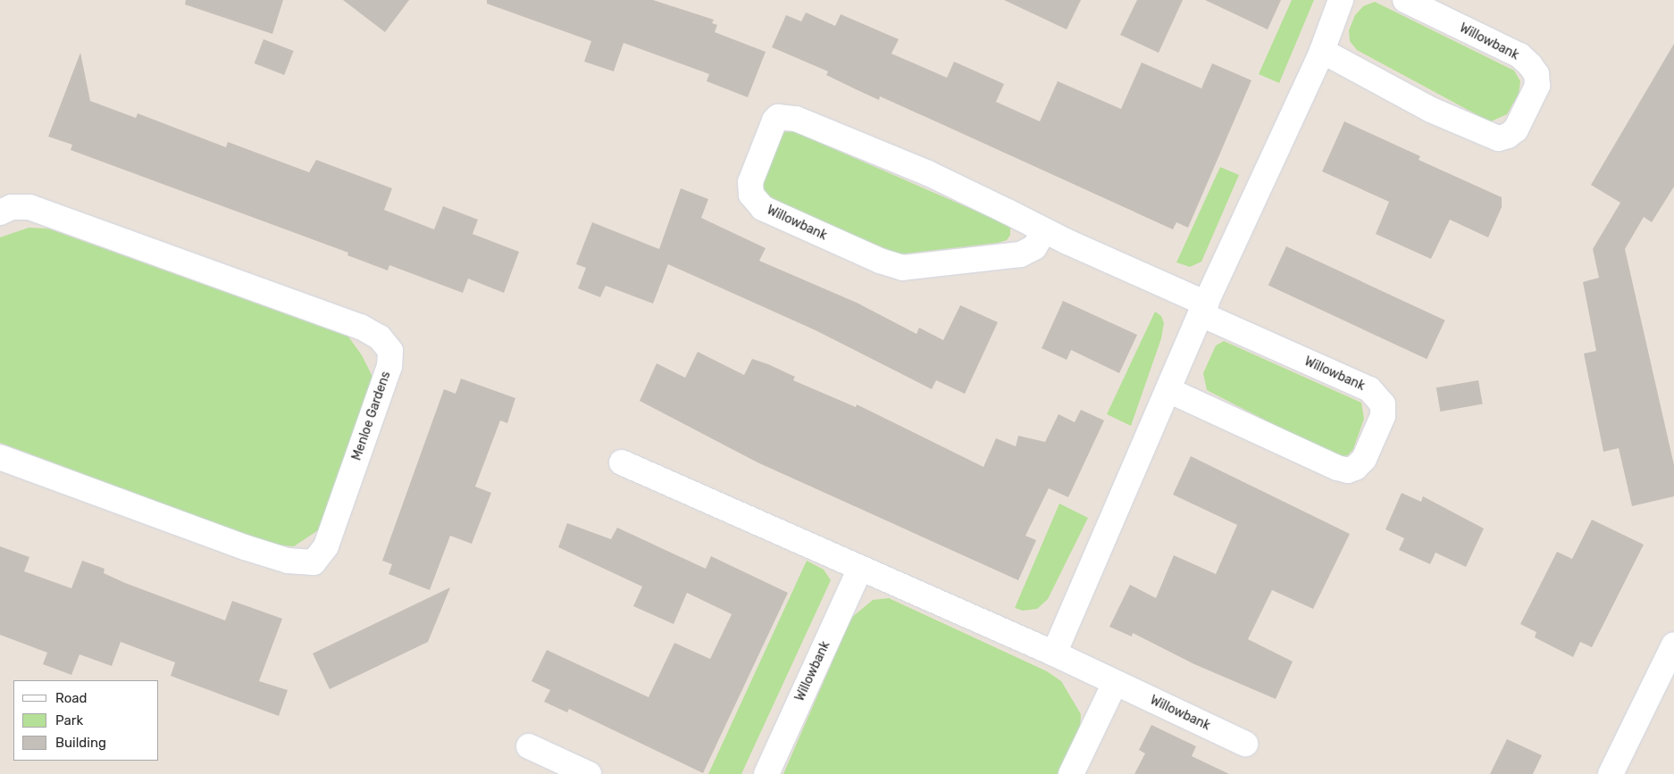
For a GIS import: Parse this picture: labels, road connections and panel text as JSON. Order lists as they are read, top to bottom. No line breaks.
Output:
{"streets":{"street":["Willowbank","Menloe Gardens"]},"legend":["Road","Park","Building"]}
